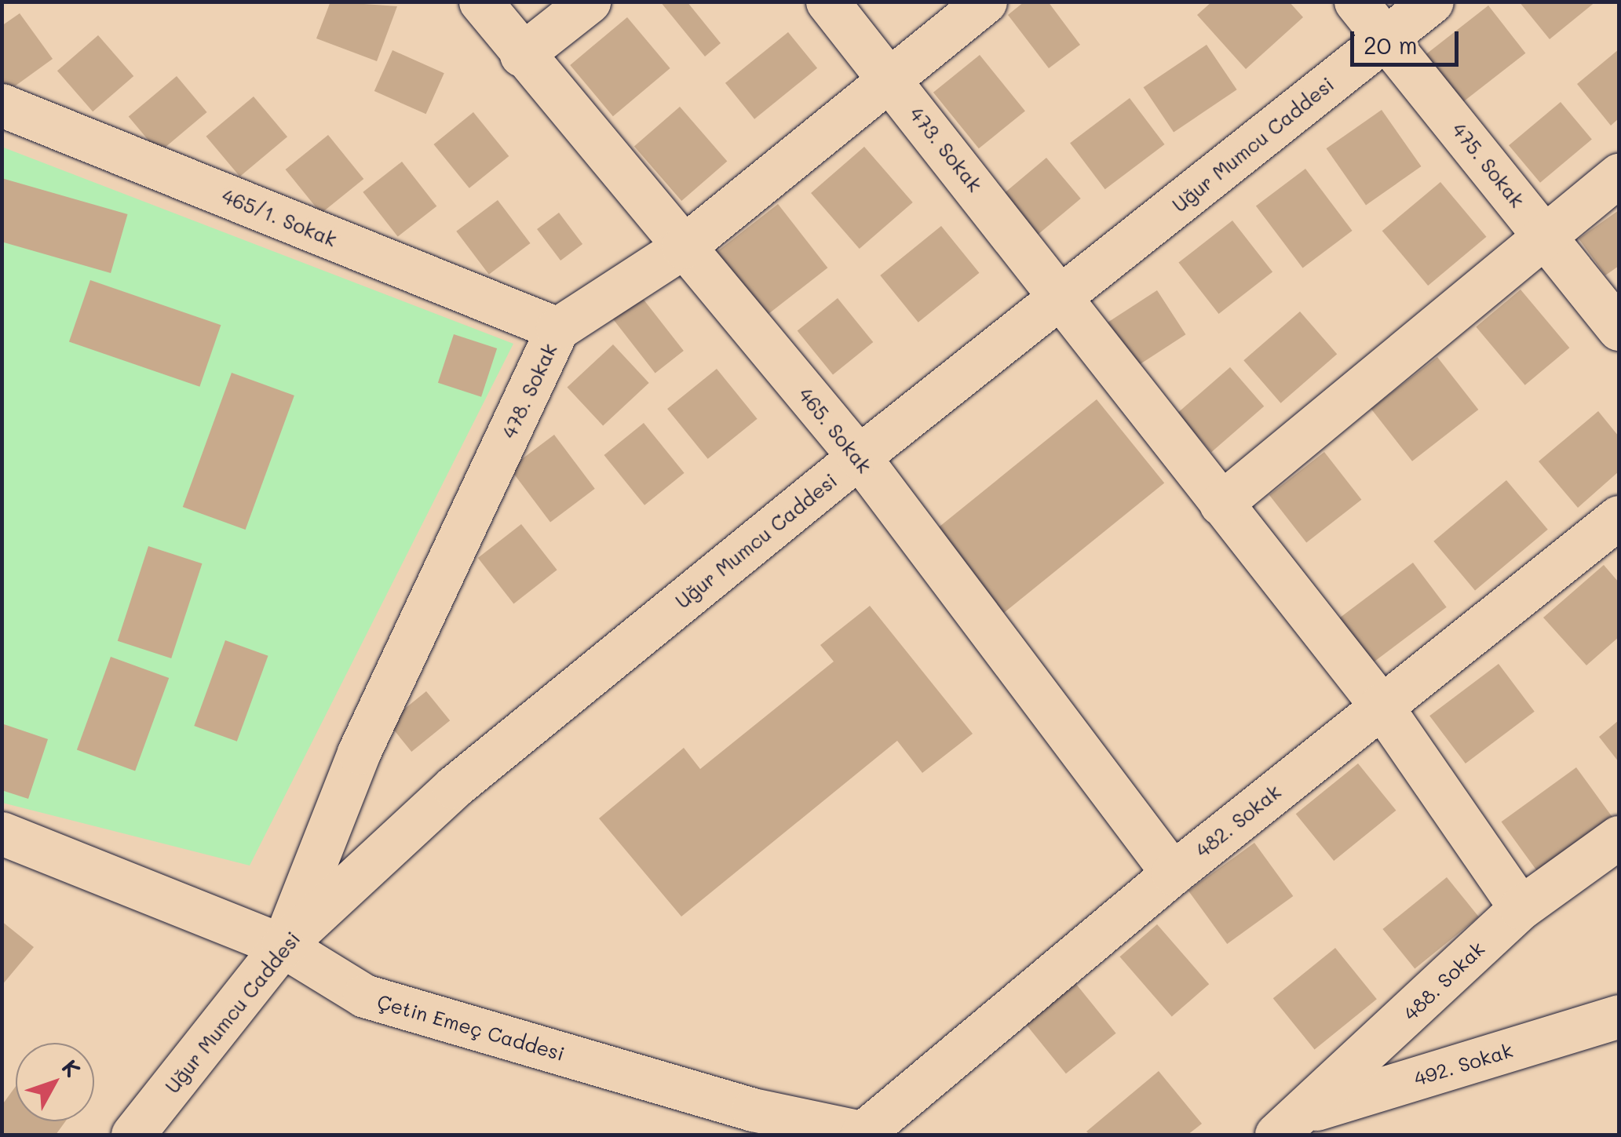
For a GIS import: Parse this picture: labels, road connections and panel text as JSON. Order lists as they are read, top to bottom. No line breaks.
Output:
{"streets":{"street":["Uğur Mumcu Caddesi","473. Sokak","475. Sokak","465/1. Sokak","478. Sokak","465. Sokak","482. Sokak","488. Sokak","Çetin Emeç Caddesi","492. Sokak"]},"crossings":[["Uğur Mumcu Caddesi","473. Sokak"],["Uğur Mumcu Caddesi","475. Sokak"],["Uğur Mumcu Caddesi","478. Sokak"],["Uğur Mumcu Caddesi","465. Sokak"],["Uğur Mumcu Caddesi","Çetin Emeç Caddesi"],["473. Sokak","478. Sokak"],["473. Sokak","482. Sokak"],["473. Sokak","488. Sokak"],["465/1. Sokak","478. Sokak"],["478. Sokak","465. Sokak"],["478. Sokak","Çetin Emeç Caddesi"],["465. Sokak","482. Sokak"],["482. Sokak","Çetin Emeç Caddesi"],["488. Sokak","492. Sokak"]],"scale_bar":"20 m","north":"top right"}
